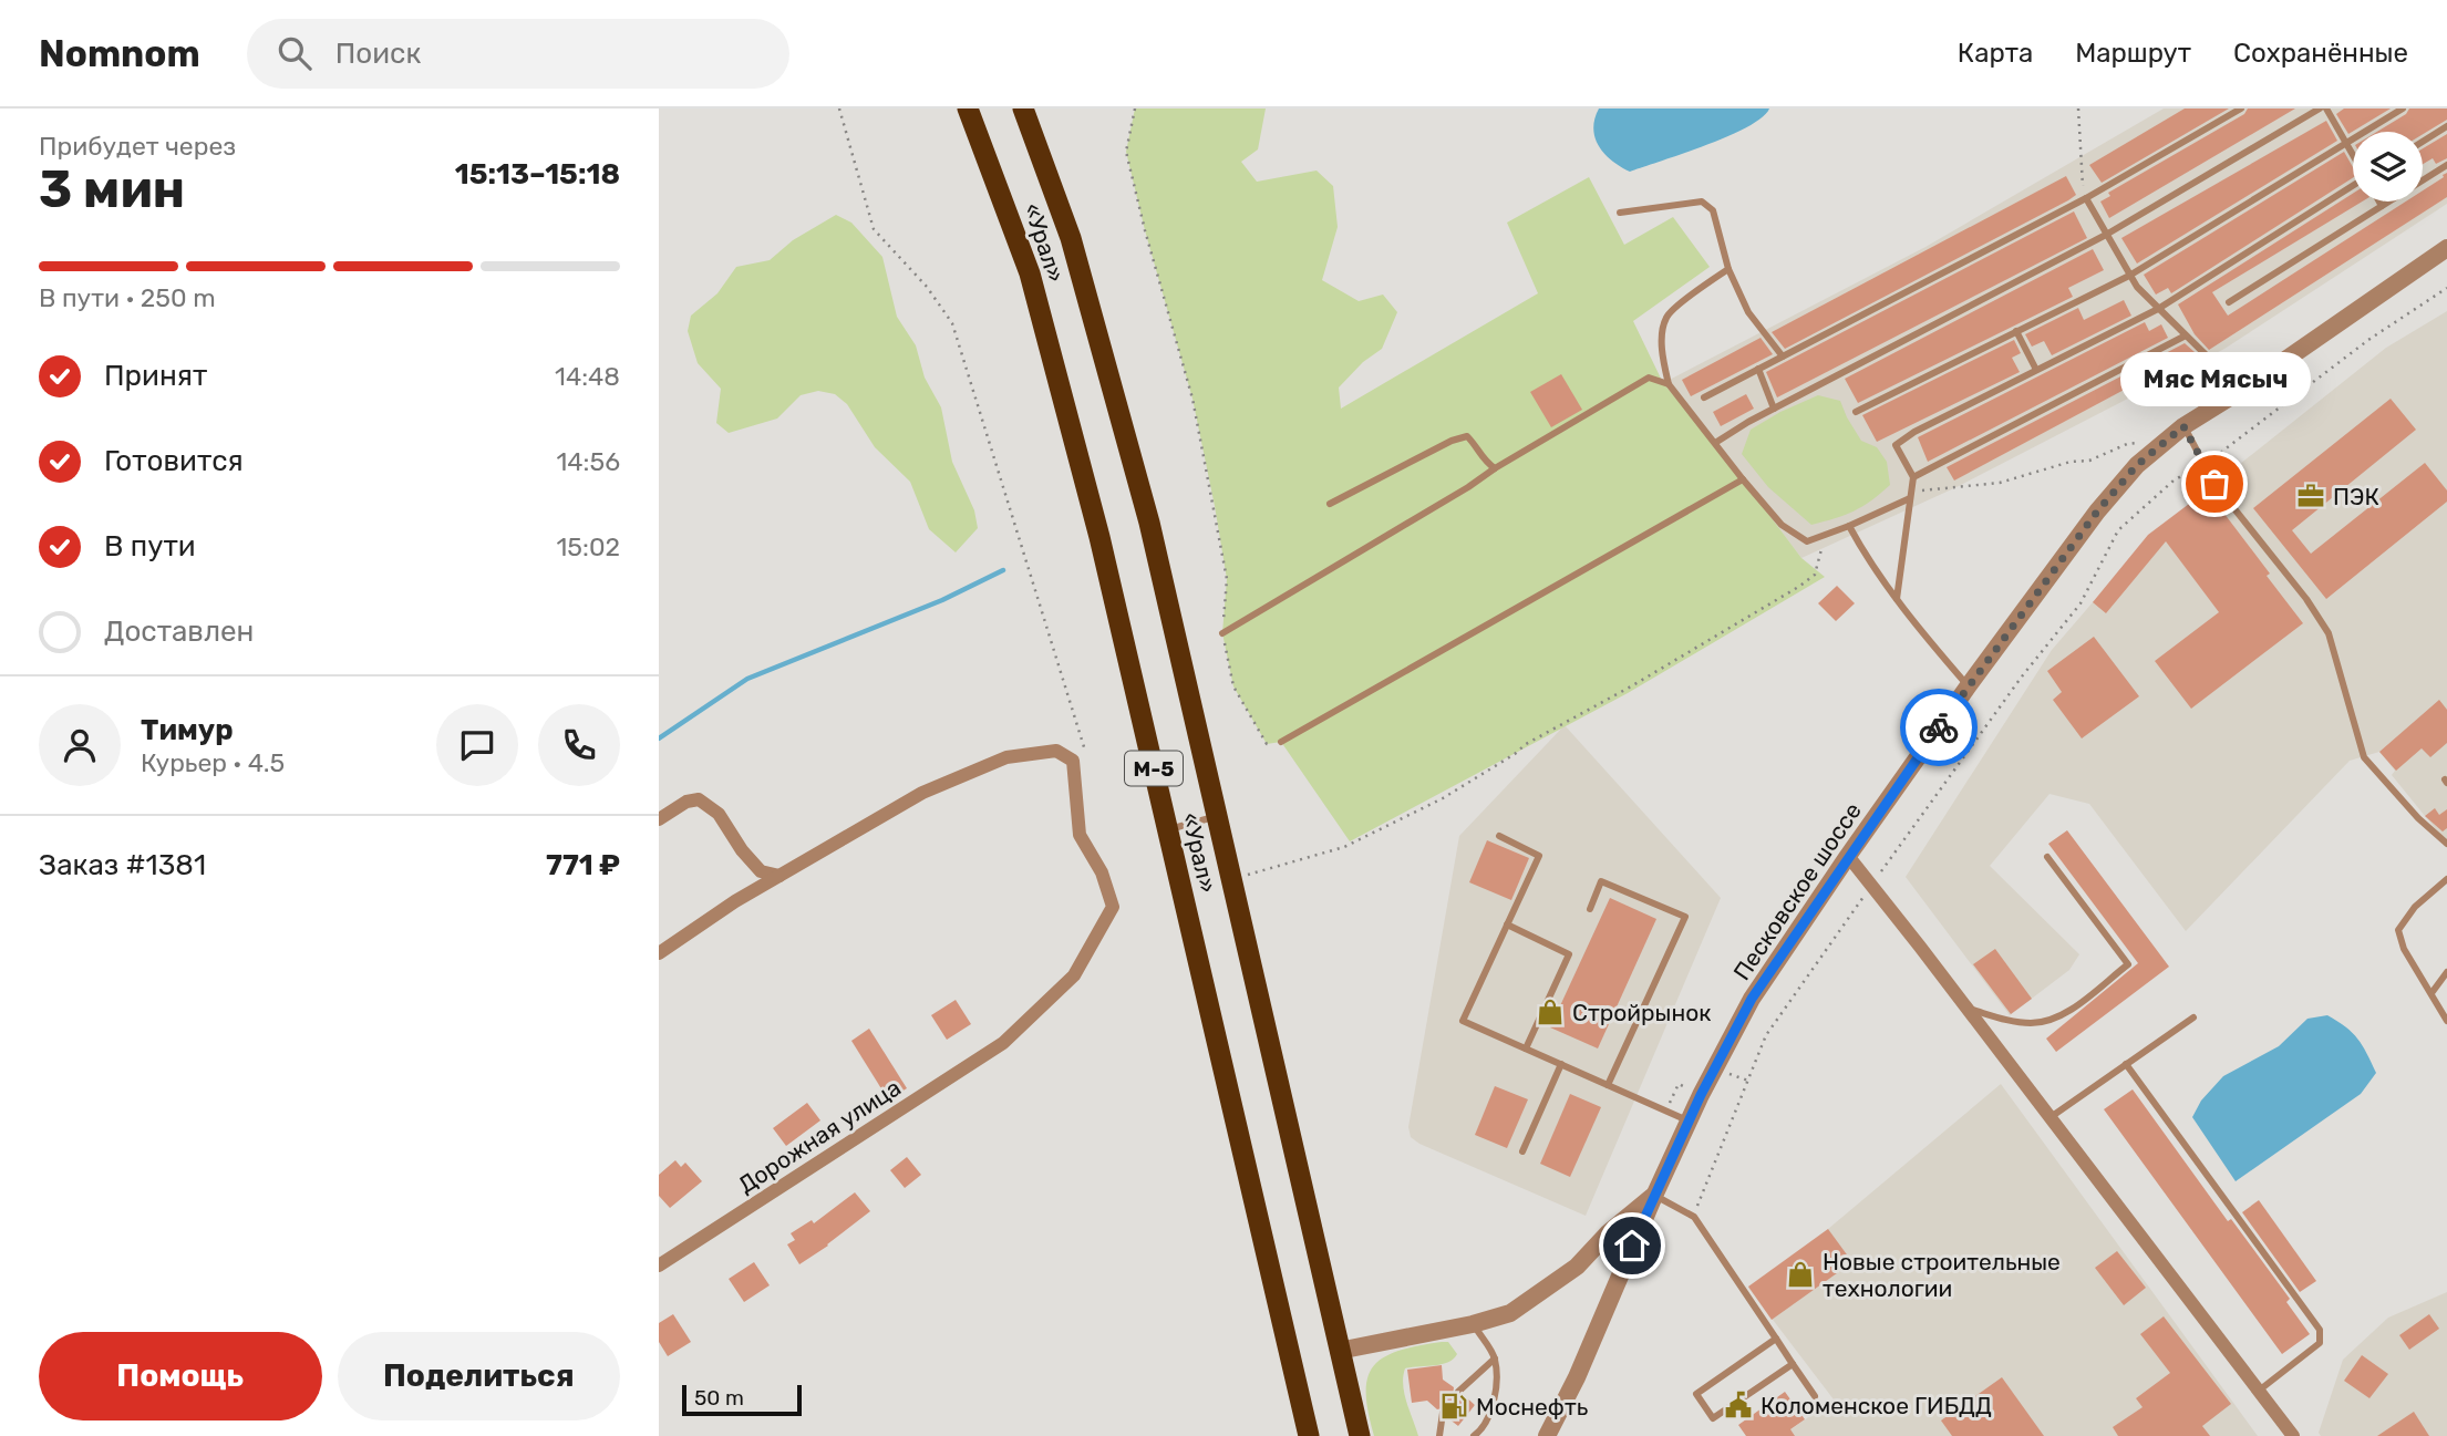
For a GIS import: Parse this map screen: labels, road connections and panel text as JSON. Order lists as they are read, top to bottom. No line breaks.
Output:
{"streets":{"highway":["«Урал»","М-5"],"street":["Песковское шоссе","Дорожная улица"]},"places":{"other":["Мяс Мясыч"],"office":["ПЭК"],"shop":["Стройрынок","Новые строительные технологии"],"public building":["Коломенское ГИБДД"],"fuel station":["Моснефть"]},"scale_bar":"50 m","page":{"header":"Nomnom","search":"Поиск","nav":["Карта","Маршрут","Сохранённые"],"heading":["3 мин","Прибудет через","15:13–15:18"],"panel":["Тимур","Курьер · 4.5","Заказ #1381","771 ₽"],"bar":"В пути · 250 m","list":[["Принят","14:48"],["Готовится","14:56"],["В пути","15:02"],"Доставлен"],"bubble":"Мяс Мясыч","buttons":["Помощь","Поделиться"],"scale":"50 m"}}
